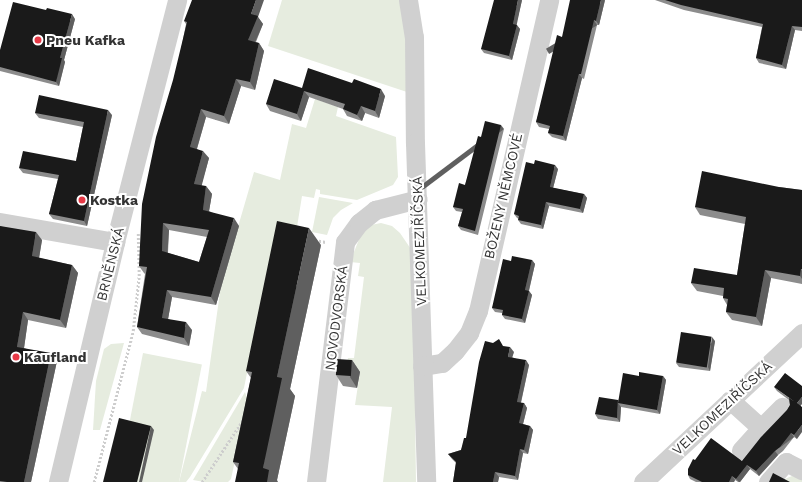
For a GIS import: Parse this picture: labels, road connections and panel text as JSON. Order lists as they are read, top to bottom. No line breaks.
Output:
{"streets":{"street":["BOŽENY NĚMCOVÉ","VELKOMEZIŘÍČSKÁ","BRNĚNSKÁ","NOVODVORSKÁ"]},"crossings":[["BOŽENY NĚMCOVÉ","VELKOMEZIŘÍČSKÁ"],["VELKOMEZIŘÍČSKÁ","NOVODVORSKÁ"]],"places":["Pneu Kafka","Kostka","Kaufland"]}
